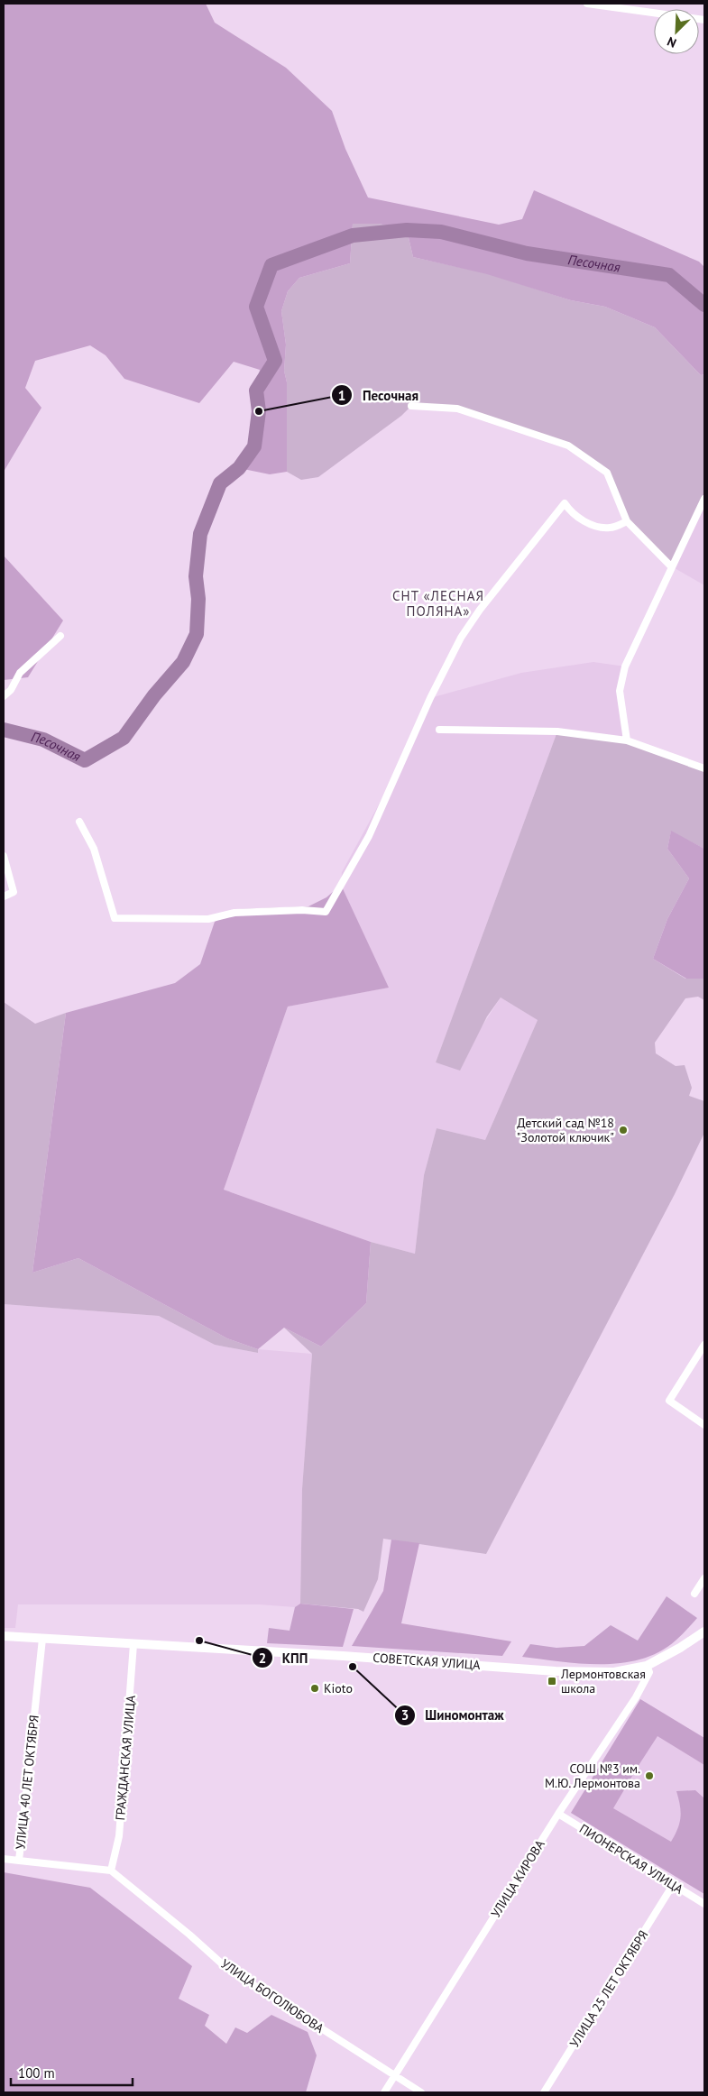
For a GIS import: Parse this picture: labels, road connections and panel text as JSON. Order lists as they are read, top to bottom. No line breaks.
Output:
{"streets":{"main road":["СОВЕТСКАЯ УЛИЦА"],"street":["ГРАЖДАНСКАЯ УЛИЦА","УЛИЦА 40 ЛЕТ ОКТЯБРЯ","ПИОНЕРСКАЯ УЛИЦА","УЛИЦА КИРОВА","УЛИЦА 25 ЛЕТ ОКТЯБРЯ","УЛИЦА БОГОЛЮБОВА"]},"crossings":[["СОВЕТСКАЯ УЛИЦА","ГРАЖДАНСКАЯ УЛИЦА"],["СОВЕТСКАЯ УЛИЦА","УЛИЦА 40 ЛЕТ ОКТЯБРЯ"],["СОВЕТСКАЯ УЛИЦА","УЛИЦА КИРОВА"],["ГРАЖДАНСКАЯ УЛИЦА","УЛИЦА 40 ЛЕТ ОКТЯБРЯ"],["ГРАЖДАНСКАЯ УЛИЦА","УЛИЦА БОГОЛЮБОВА"],["УЛИЦА 40 ЛЕТ ОКТЯБРЯ","УЛИЦА БОГОЛЮБОВА"],["ПИОНЕРСКАЯ УЛИЦА","УЛИЦА КИРОВА"],["ПИОНЕРСКАЯ УЛИЦА","УЛИЦА 25 ЛЕТ ОКТЯБРЯ"],["УЛИЦА КИРОВА","УЛИЦА БОГОЛЮБОВА"]],"districts":["СНТ «ЛЕСНАЯ ПОЛЯНА»"],"water":["Песочная"],"places":{"other":["Песочная","Детский сад №18 \"Золотой ключик\"","КПП","Шиномонтаж","Kioto","СОШ №3 им. М.Ю. Лермонтова"],"transit":["Лермонтовская школа"]},"scale_bar":"100 m","north":"bottom left"}
